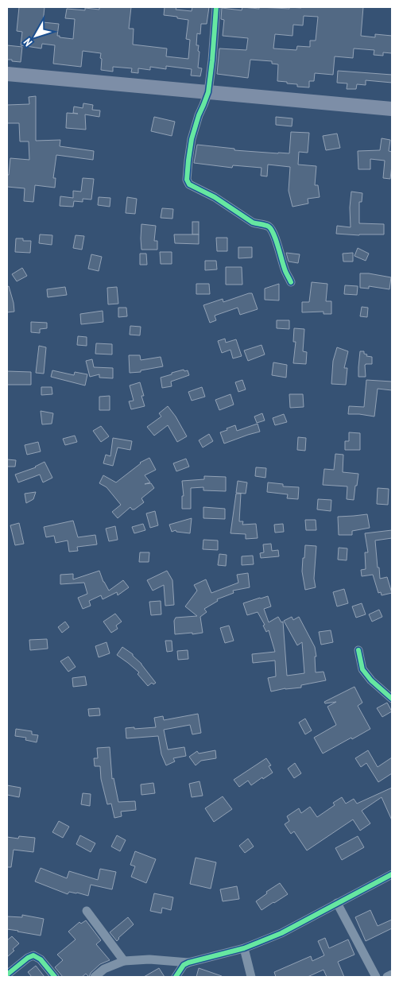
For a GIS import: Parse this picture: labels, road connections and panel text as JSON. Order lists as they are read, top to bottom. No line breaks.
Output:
{"north":"bottom left"}
